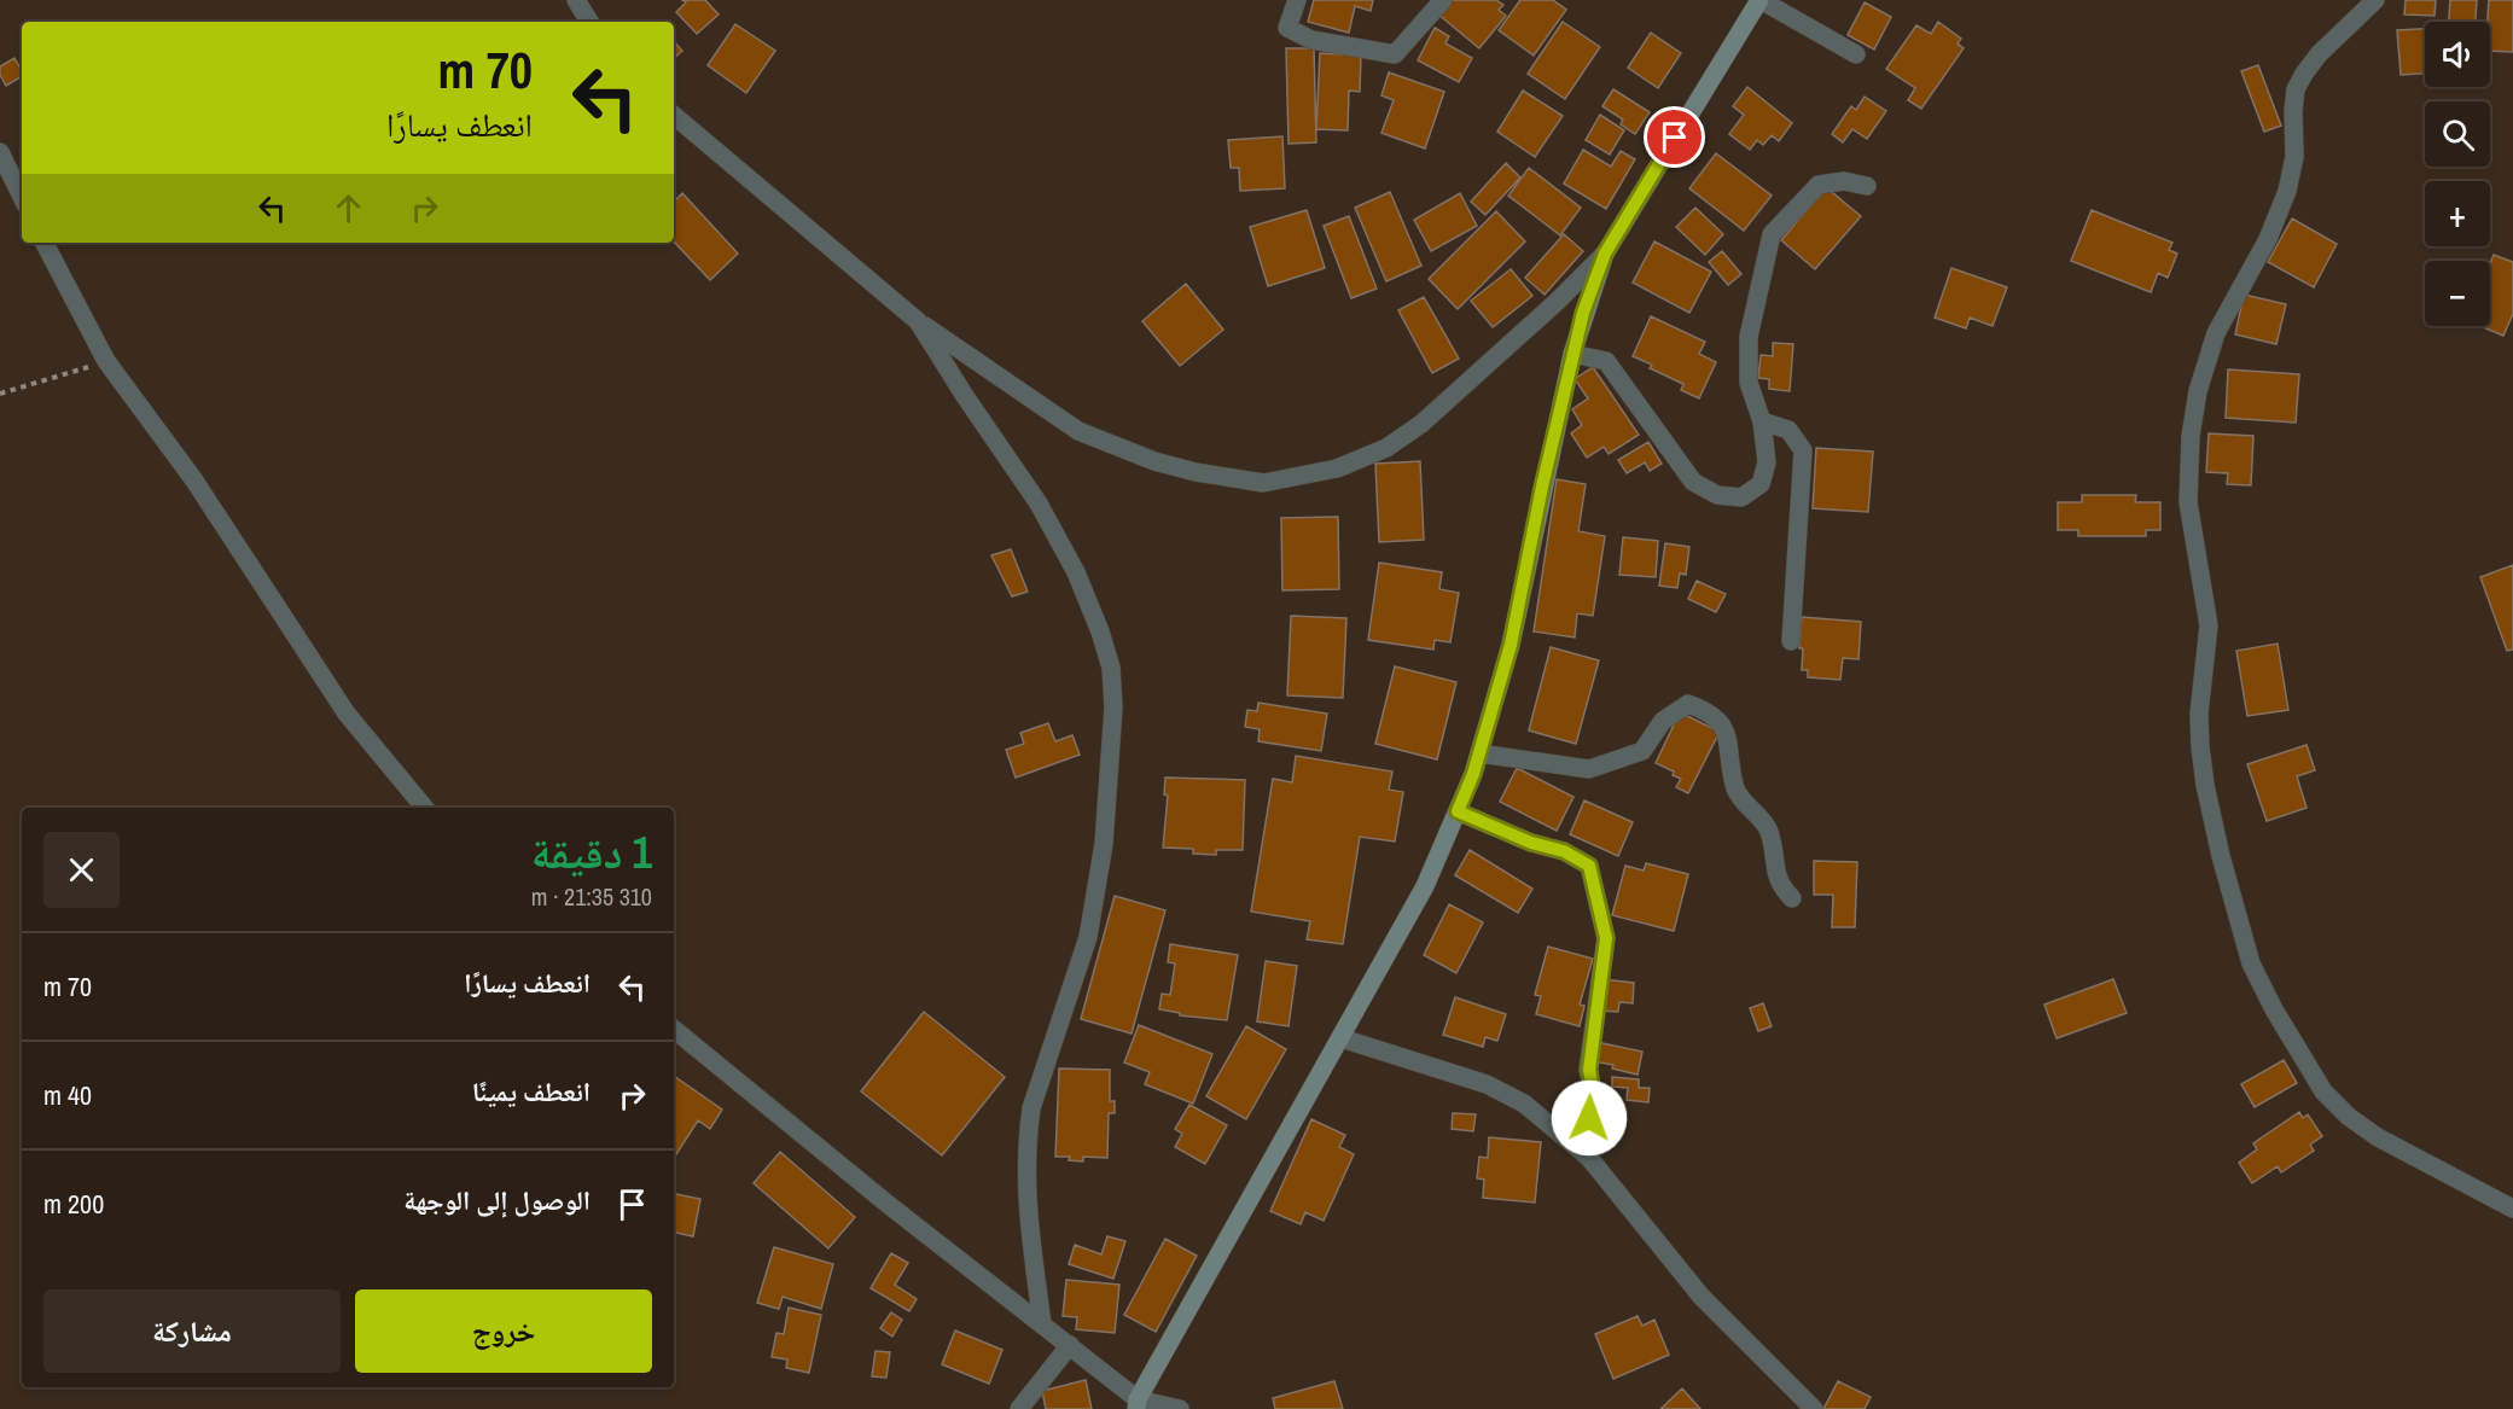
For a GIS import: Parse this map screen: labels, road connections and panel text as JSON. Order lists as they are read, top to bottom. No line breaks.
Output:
{"page":{"map_buttons":["+","−"],"turn":["70 m","انعطف يسارًا"],"heading":["1 دقيقة","310 m · 21:35"],"list":[{"name":"انعطف يسارًا","value":"70 m"},{"name":"انعطف يمينًا","value":"40 m"},{"name":"الوصول إلى الوجهة","value":"200 m"}],"buttons":["خروج","مشاركة"]}}
